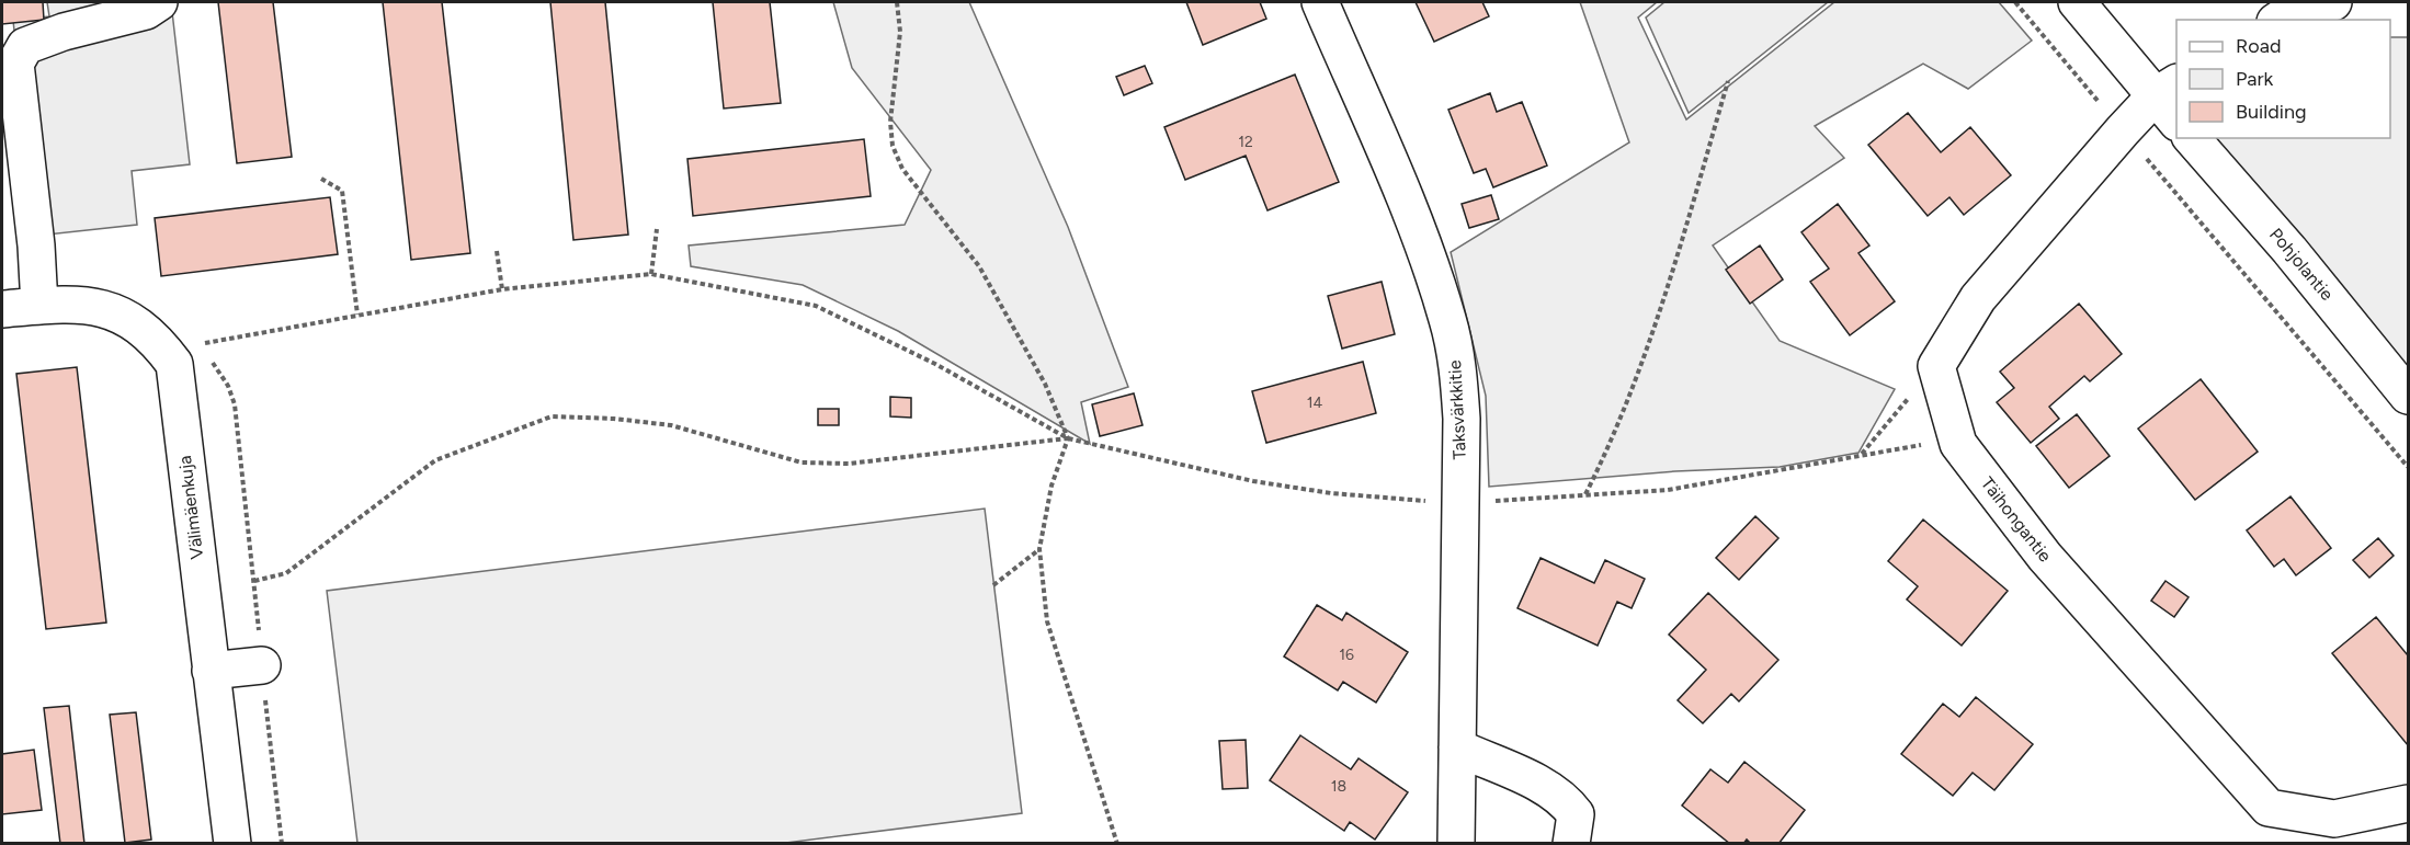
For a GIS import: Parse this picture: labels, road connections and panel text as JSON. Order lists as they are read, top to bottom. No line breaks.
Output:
{"streets":{"street":["Pohjolantie","Taksvärkkitie","Välimäenkuja","Täihongantie"]},"house_numbers":["12","14","16","18"],"legend":["Road","Park","Building"]}
